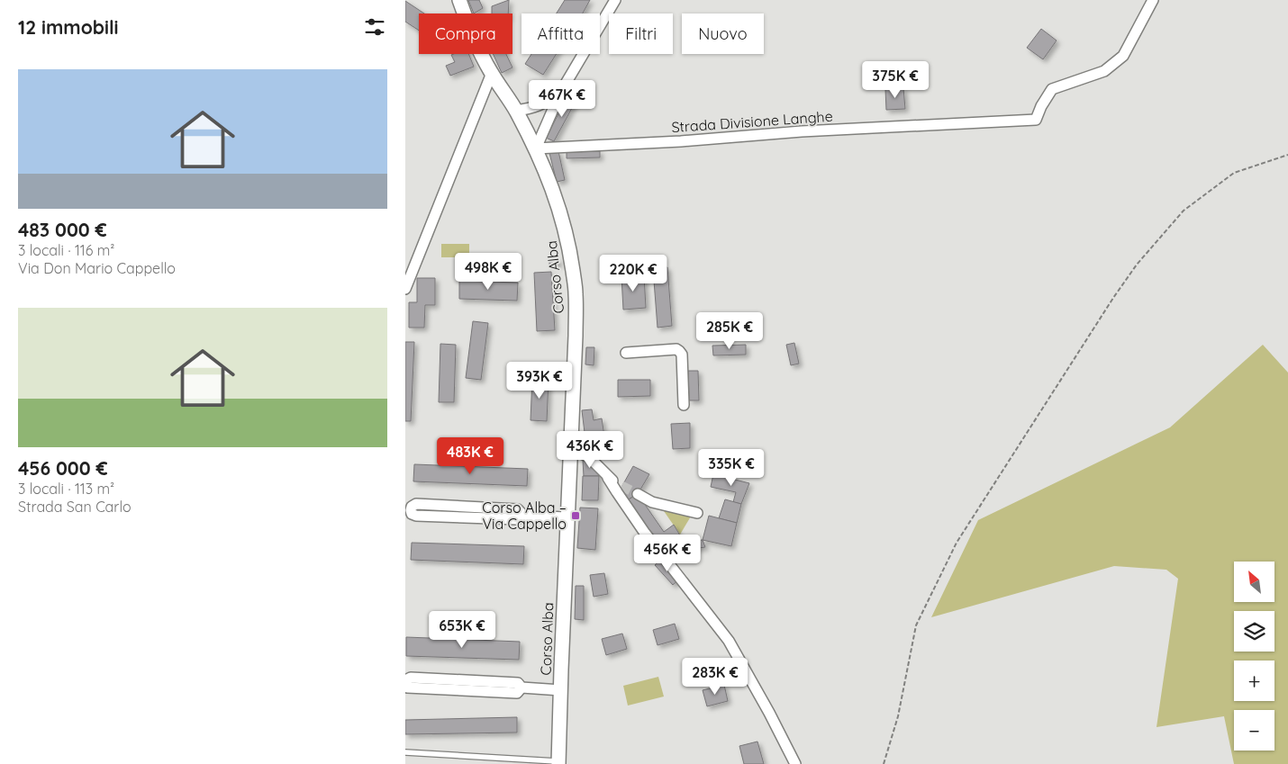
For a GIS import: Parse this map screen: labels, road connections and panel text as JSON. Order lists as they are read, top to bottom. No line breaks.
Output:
{"streets":{"street":["Strada Divisione Langhe","Corso Alba"]},"crossings":[["Strada Divisione Langhe","Corso Alba"]],"places":{"transit":["Corso Alba – Via Cappello"]},"north":"top left","page":{"heading":"12 immobili","chip":["Compra","Affitta","Filtri","Nuovo"],"list":[{"name":"483 000 €","note":"3 locali · 116 m² · Via Don Mario Cappello"},{"name":"456 000 €","note":"3 locali · 113 m² · Strada San Carlo"}],"price":["375K €","467K €","498K €","220K €","285K €","393K €","436K €","483K €","335K €","456K €","653K €","283K €"],"map_buttons":["+","−"]}}
